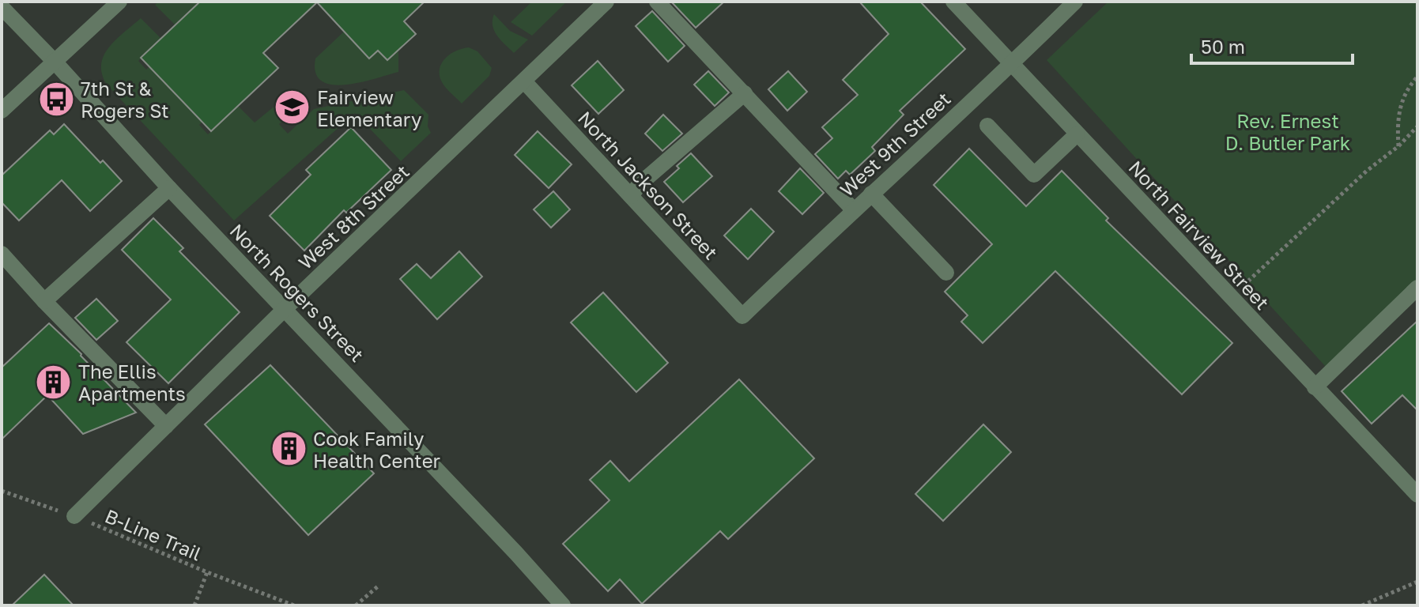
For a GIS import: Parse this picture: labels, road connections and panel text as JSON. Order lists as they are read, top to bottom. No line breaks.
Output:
{"streets":{"street":["West 9th Street","North Jackson Street","West 8th Street","North Fairview Street","North Rogers Street"],"path":["B-Line Trail"]},"crossings":[["West 9th Street","North Jackson Street"],["West 9th Street","North Fairview Street"],["North Jackson Street","West 8th Street"],["West 8th Street","North Rogers Street"],["West 8th Street","B-Line Trail"]],"parks":["Rev. Ernest D. Butler Park"],"places":{"bus stop":["7th St & Rogers St"],"school or university":["Fairview Elementary"],"building":["The Ellis Apartments","Cook Family Health Center"]},"scale_bar":"50 m"}
